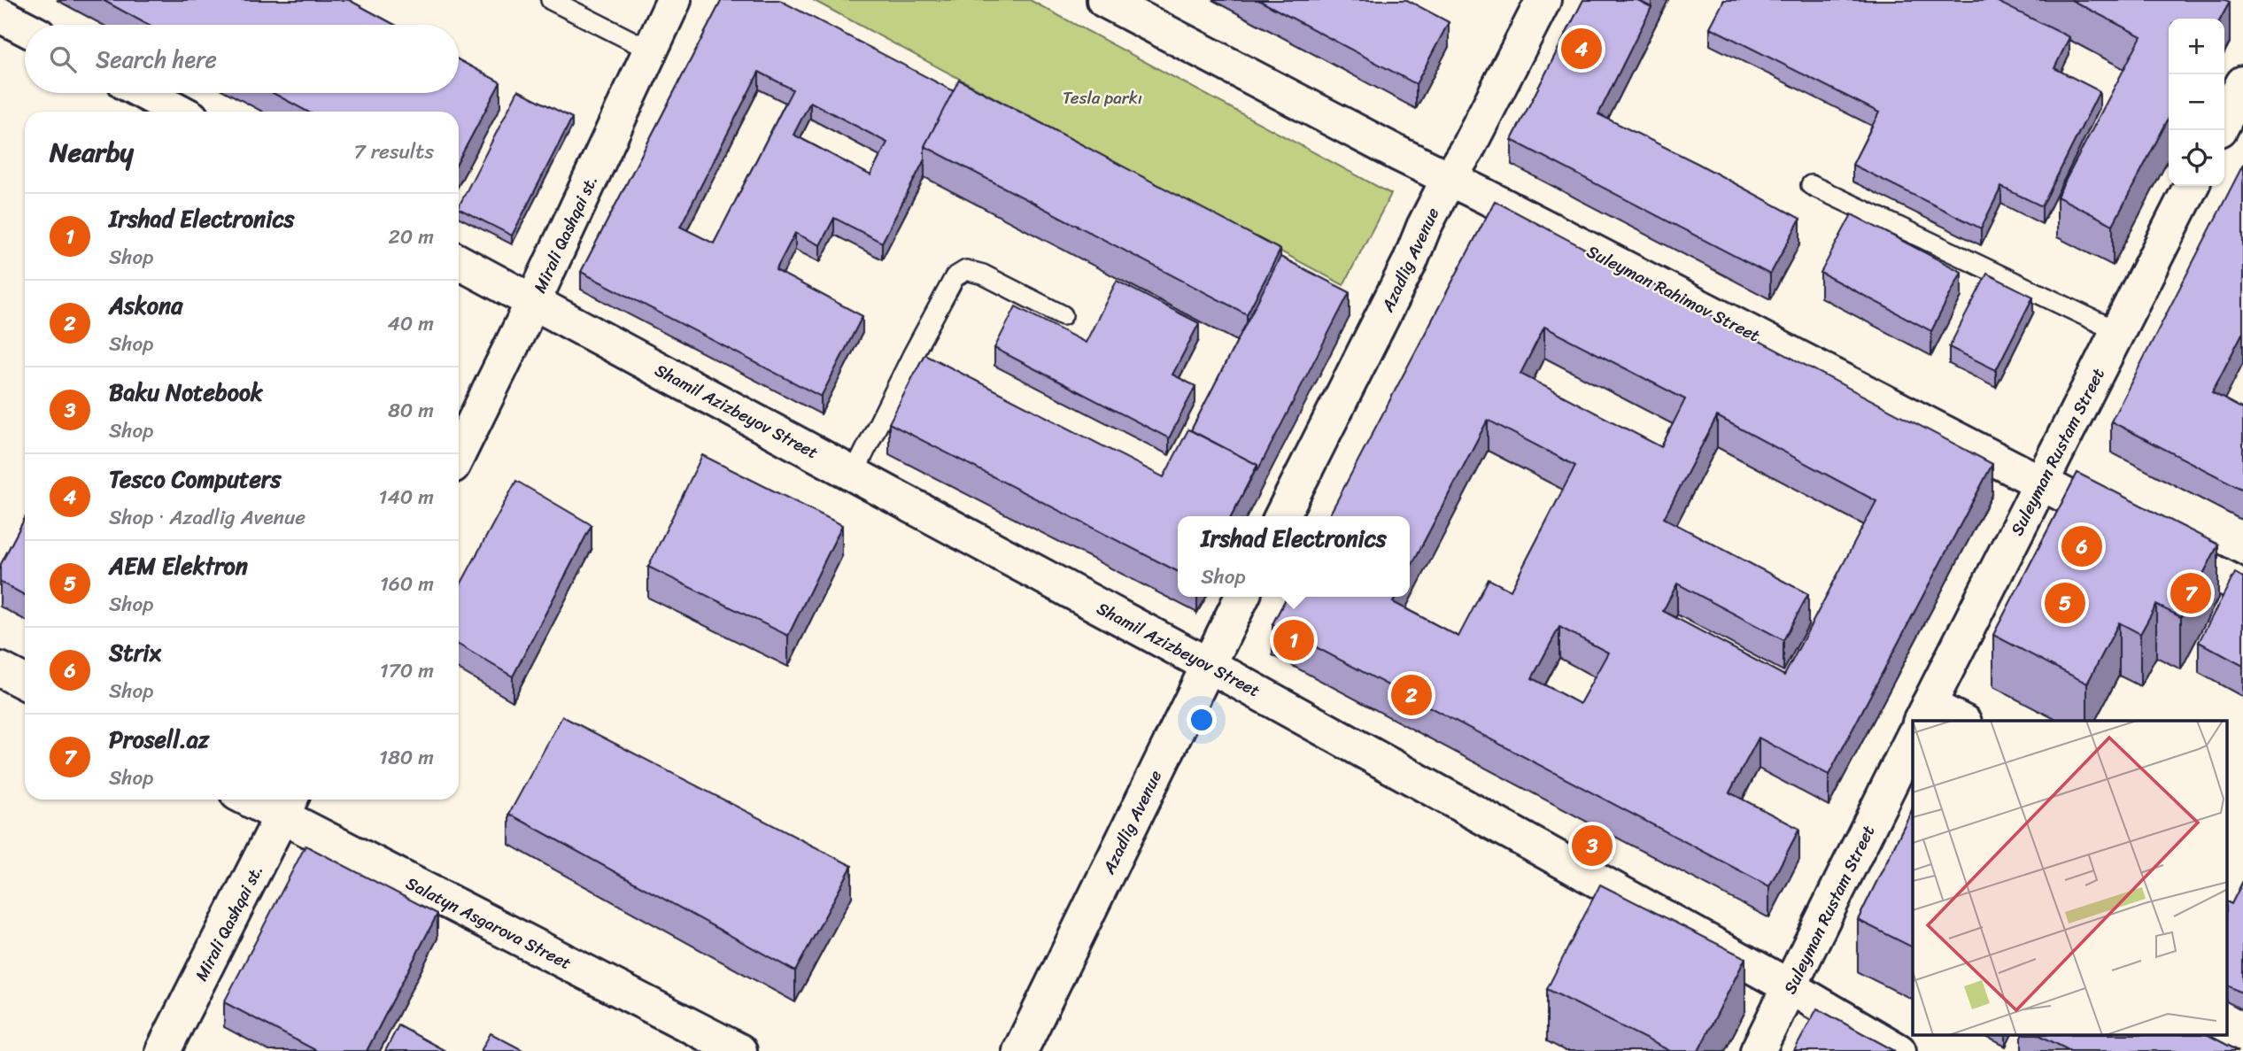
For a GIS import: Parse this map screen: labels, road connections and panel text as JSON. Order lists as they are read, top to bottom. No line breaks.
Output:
{"streets":{"street":["Mirali Qashqai st.","Azadlig Avenue","Suleyman Rahimov Street","Shamil Azizbeyov Street","Suleyman Rustam Street","Salatyn Asgarova Street"]},"crossings":[["Mirali Qashqai st.","Shamil Azizbeyov Street"],["Mirali Qashqai st.","Salatyn Asgarova Street"],["Azadlig Avenue","Suleyman Rahimov Street"],["Azadlig Avenue","Shamil Azizbeyov Street"],["Suleyman Rahimov Street","Suleyman Rustam Street"],["Shamil Azizbeyov Street","Suleyman Rustam Street"]],"parks":["Tesla parkı"],"page":{"map_buttons":["+","−"],"pins":["4","6","7","5","1","2","3"],"search":"Search here","heading":["Nearby","7 results"],"list":[{"mark":"1","name":"Irshad Electronics","note":"Shop","value":"20 m"},{"mark":"2","name":"Askona","note":"Shop","value":"40 m"},{"mark":"3","name":"Baku Notebook","note":"Shop","value":"80 m"},{"mark":"4","name":"Tesco Computers","note":"Shop · Azadlig Avenue","value":"140 m"},{"mark":"5","name":"AEM Elektron","note":"Shop","value":"160 m"},{"mark":"6","name":"Strix","note":"Shop","value":"170 m"},{"mark":"7","name":"Prosell.az","note":"Shop","value":"180 m"}],"popup":["Irshad Electronics","Shop"]}}
